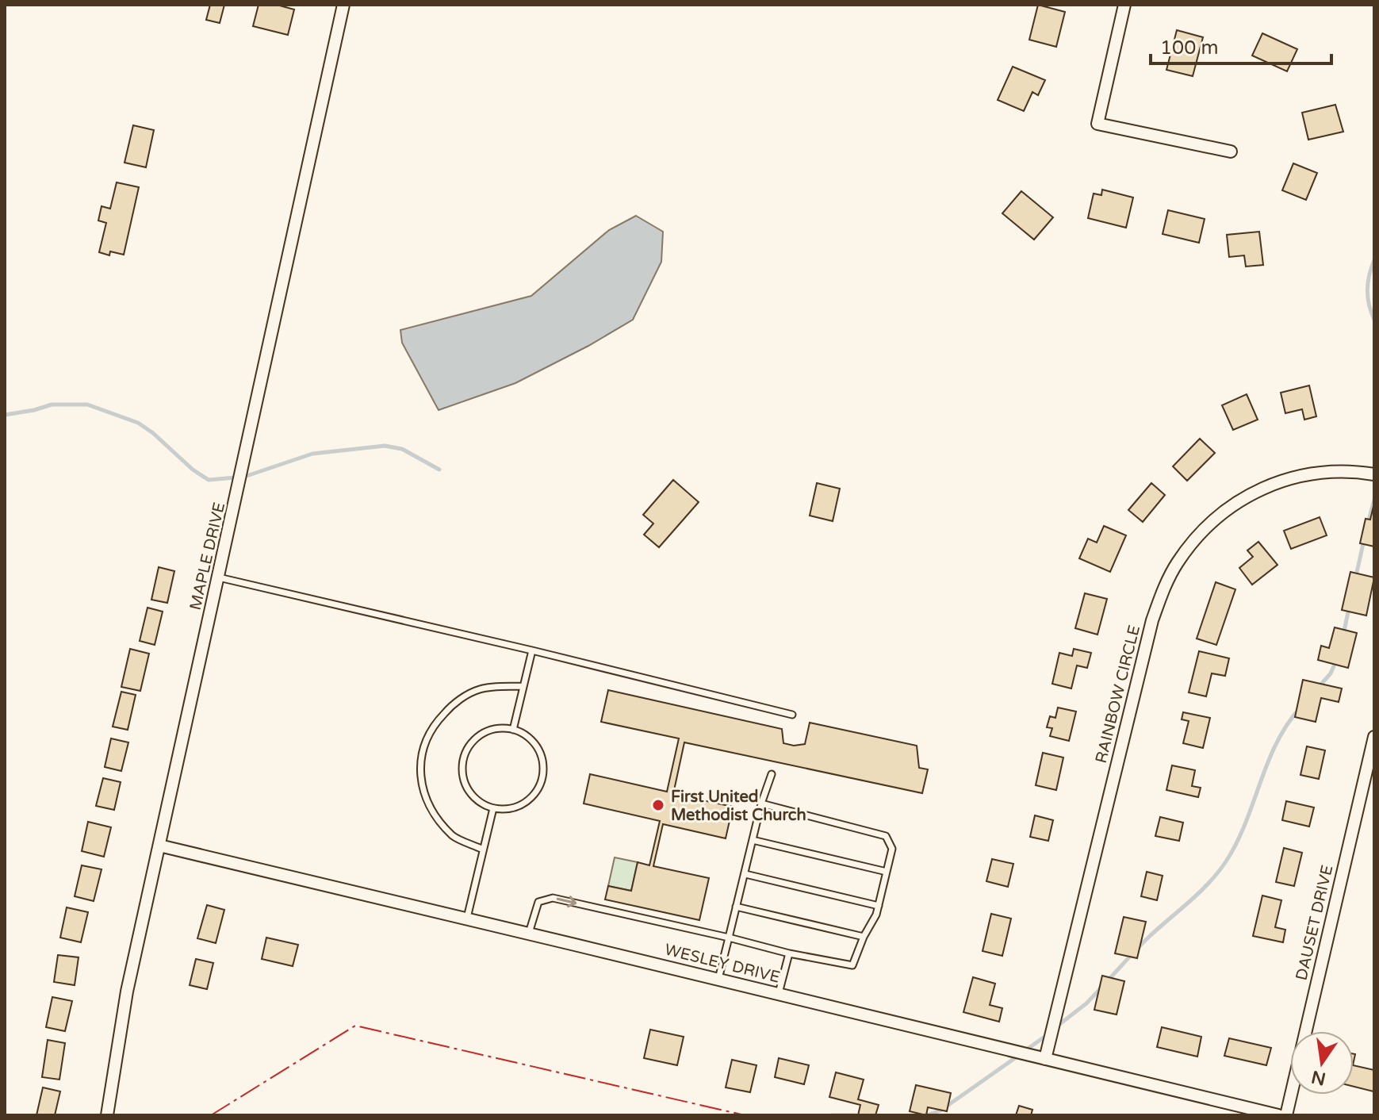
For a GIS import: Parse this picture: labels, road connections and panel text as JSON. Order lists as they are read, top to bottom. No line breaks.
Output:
{"streets":{"street":["MAPLE DRIVE","RAINBOW CIRCLE","DAUSET DRIVE","WESLEY DRIVE"]},"crossings":[["MAPLE DRIVE","WESLEY DRIVE"],["RAINBOW CIRCLE","WESLEY DRIVE"]],"places":["First United Methodist Church"],"scale_bar":"100 m","north":"bottom"}
